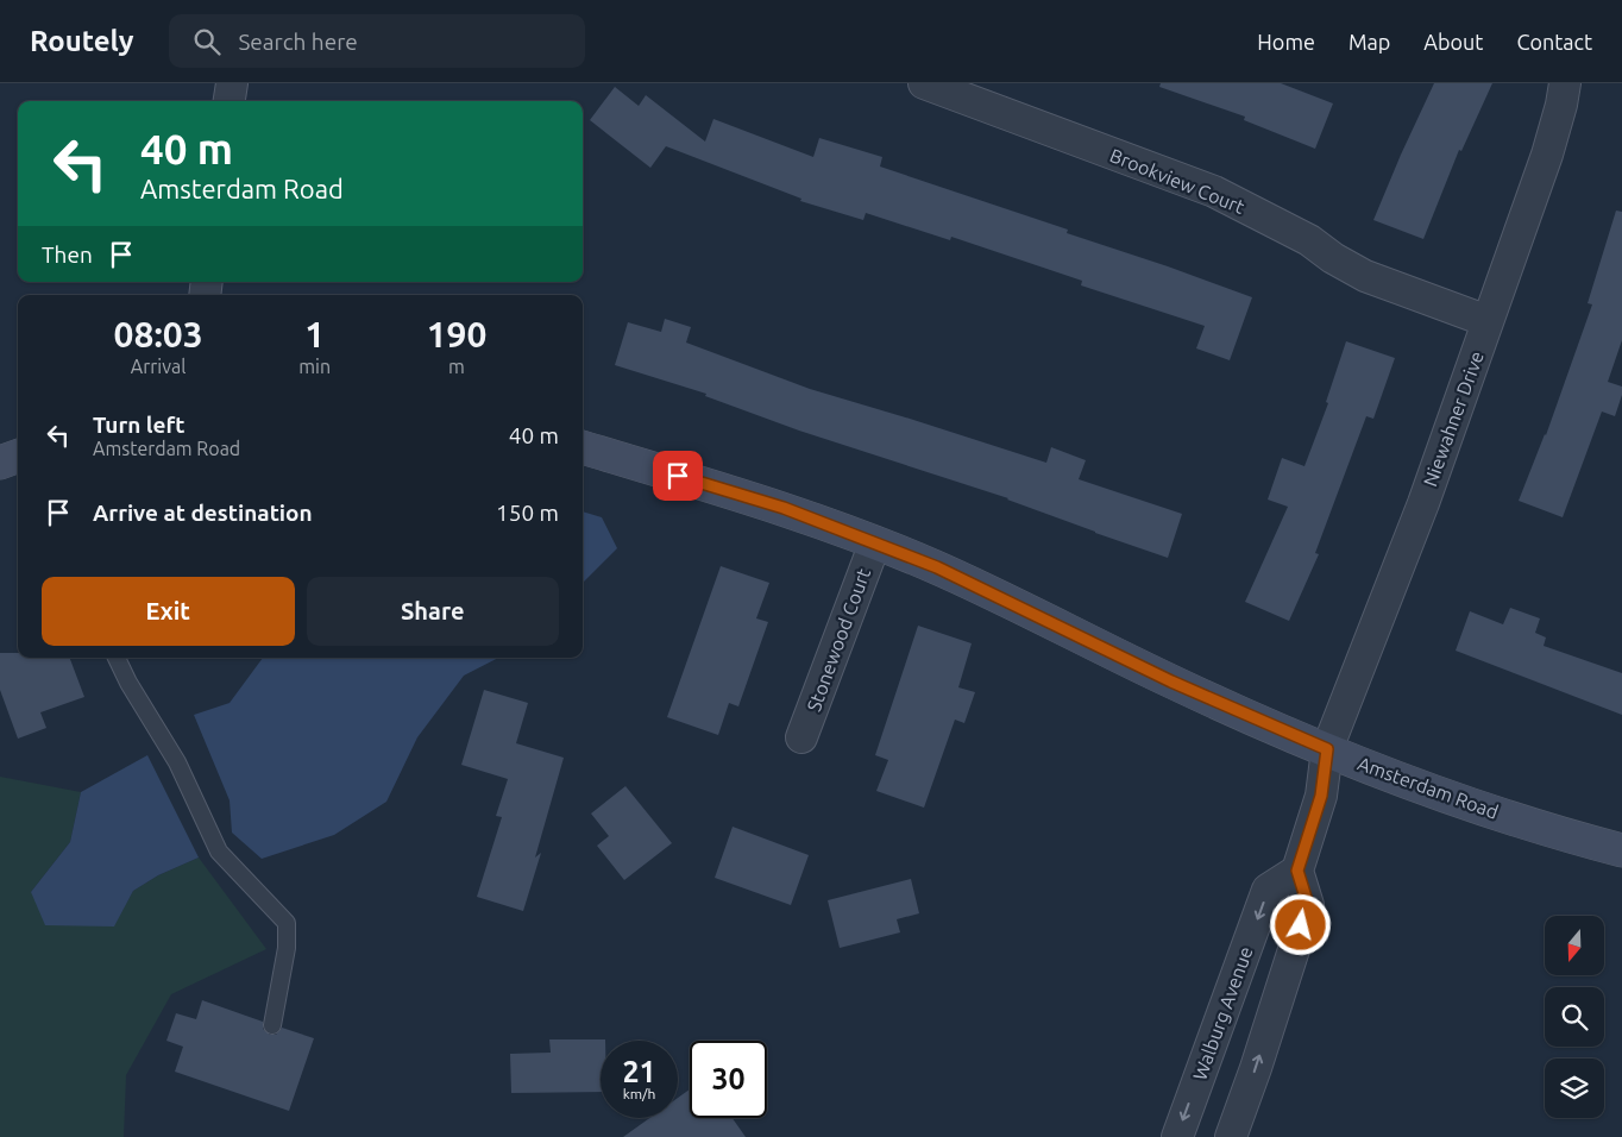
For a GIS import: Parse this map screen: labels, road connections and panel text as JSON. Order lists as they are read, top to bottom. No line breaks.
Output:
{"streets":{"main road":["Amsterdam Road"],"street":["Brookview Court","Niewahner Drive","Stonewood Court","Walburg Avenue"]},"crossings":[["Brookview Court","Niewahner Drive"],["Niewahner Drive","Amsterdam Road"],["Stonewood Court","Amsterdam Road"]],"north":"bottom","page":{"header":"Routely","search":"Search here","nav":["Home","Map","About","Contact"],"turn":["40 m","Amsterdam Road"],"then":"Then","eta":["08:03","Arrival","1","min","190","m"],"list":[{"name":"Turn left","note":"Amsterdam Road","value":"40 m"},{"name":"Arrive at destination","value":"150 m"}],"buttons":["Exit","Share"],"speed":"21 km/h","limit":"30"}}
